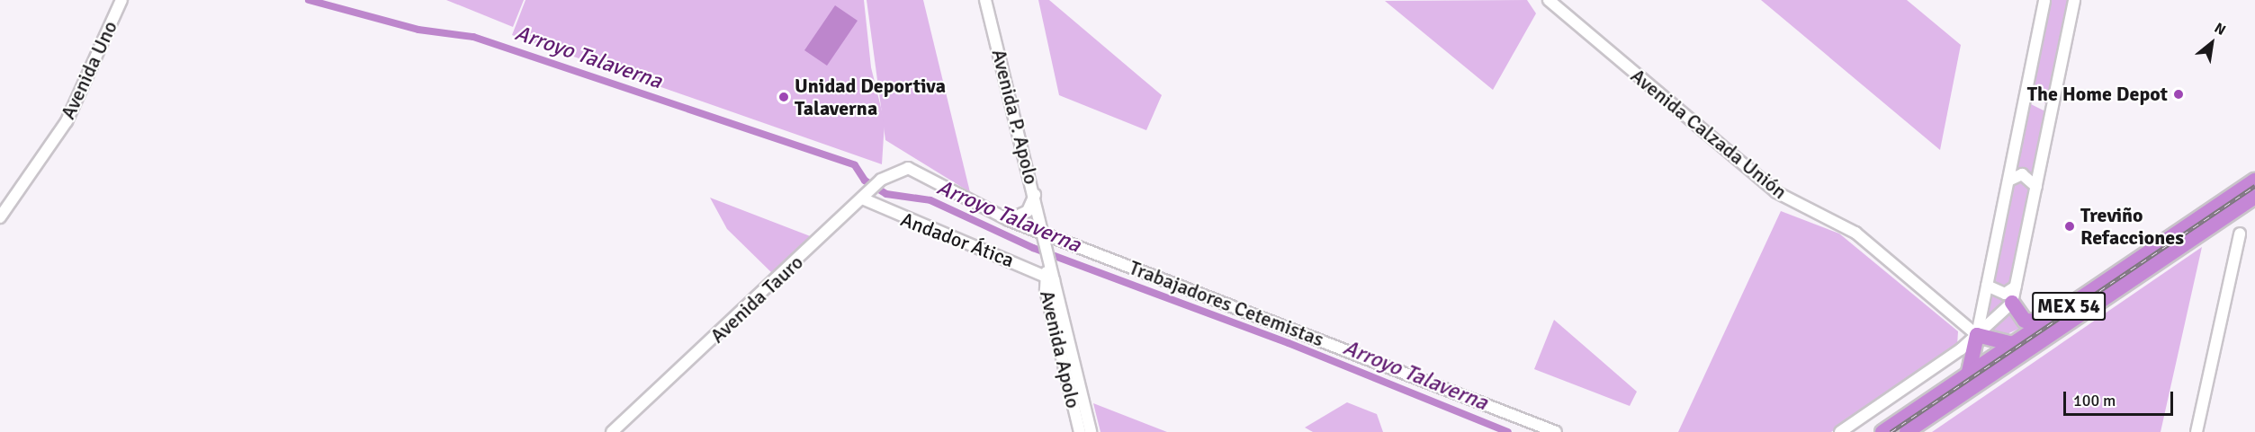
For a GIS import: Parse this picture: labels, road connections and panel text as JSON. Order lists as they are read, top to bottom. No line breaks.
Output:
{"streets":{"highway":["MEX 54"],"street":["Avenida Uno","Avenida P. Apolo","Avenida Calzada Unión","Andador Ática","Avenida Tauro","Trabajadores Cetemistas","Avenida Apolo"]},"crossings":[["Avenida P. Apolo","Trabajadores Cetemistas"],["Avenida P. Apolo","Avenida Apolo"],["Andador Ática","Avenida Tauro"],["Andador Ática","Avenida Apolo"],["Avenida Tauro","Trabajadores Cetemistas"],["Trabajadores Cetemistas","Avenida Apolo"]],"water":["Arroyo Talaverna"],"places":["The Home Depot","Unidad Deportiva Talaverna","Treviño Refacciones"],"scale_bar":"100 m","north":"top right"}
